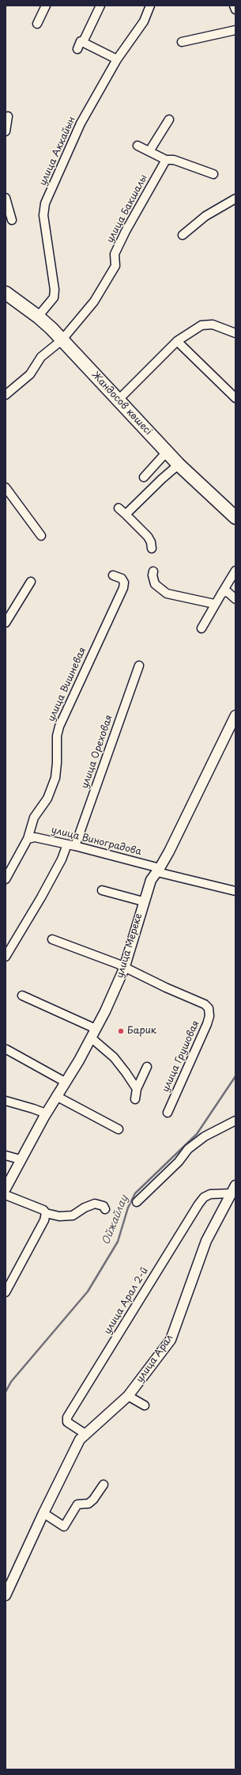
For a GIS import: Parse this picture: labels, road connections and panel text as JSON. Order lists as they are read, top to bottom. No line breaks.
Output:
{"streets":{"main road":["Жандосов көшесі"],"street":["улица Аккайын","улица Бакшалы","улица Вишневая","улица Ореховая","улица Виноградова","улица Мереке","улица Грушовая","улица Арал 2-й","улица Арал"]},"crossings":[["улица Аккайын","Жандосов көшесі"],["улица Бакшалы","Жандосов көшесі"],["улица Вишневая","улица Виноградова"],["улица Ореховая","улица Виноградова"],["улица Виноградова","улица Мереке"],["улица Мереке","улица Грушовая"],["улица Арал 2-й","улица Арал"]],"water":["Ойжайлау"],"places":["Барик"]}
